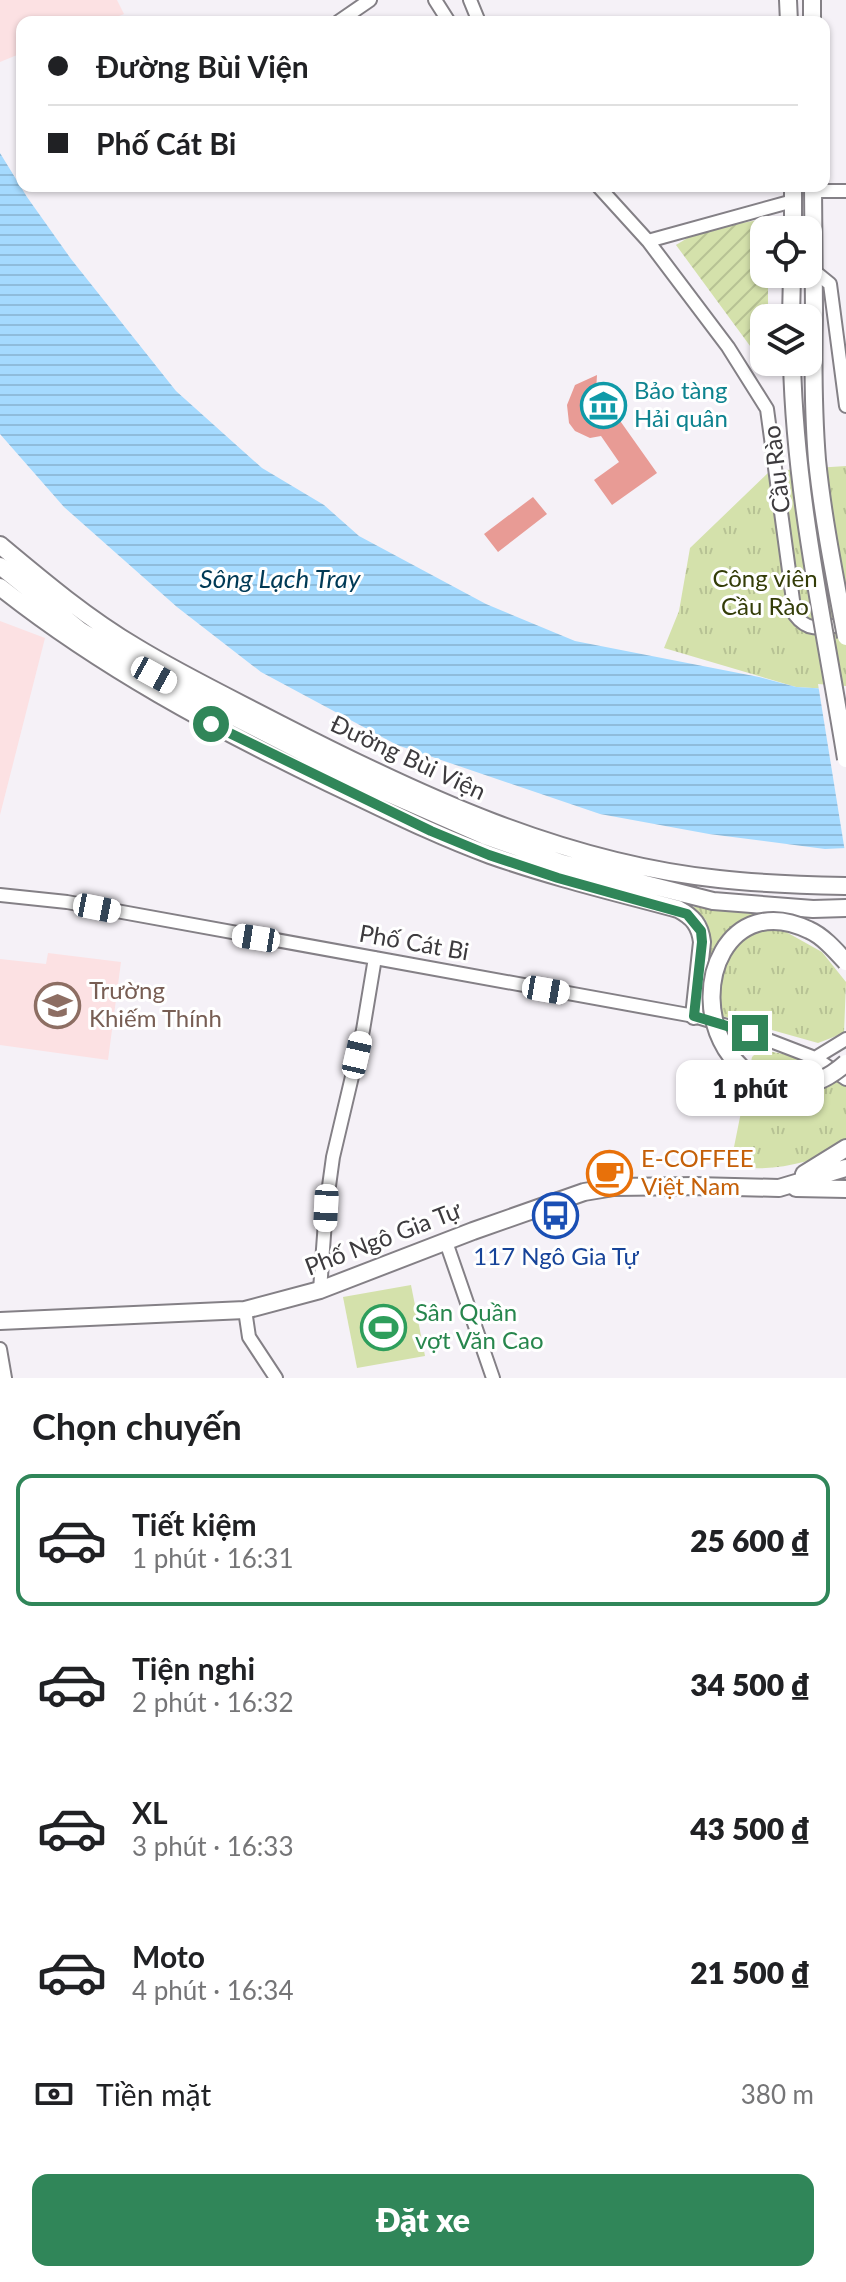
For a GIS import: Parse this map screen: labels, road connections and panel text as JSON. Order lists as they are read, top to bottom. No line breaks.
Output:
{"streets":{"main road":["Cầu Rào","Đường Bùi Viện","Phố Ngô Gia Tự"],"street":["Phố Cát Bi"]},"crossings":[["Đường Bùi Viện","Phố Cát Bi"]],"water":["Sông Lạch Tray"],"parks":["Công viên Cầu Rào"],"places":{"museum":["Bảo tàng Hải quân"],"school or university":["Trường Khiếm Thính"],"cafe":["E-COFFEE Việt Nam"],"bus stop":["117 Ngô Gia Tự"],"sports":["Sân Quần vợt Văn Cao"]},"page":{"banner":["Đường Bùi Viện","Phố Cát Bi"],"bubble":"1 phút","heading":"Chọn chuyến","list":[{"name":"Tiết kiệm","note":"1 phút · 16:31","value":"25 600 ₫"},{"name":"Tiện nghi","note":"2 phút · 16:32","value":"34 500 ₫"},{"name":"XL","note":"3 phút · 16:33","value":"43 500 ₫"},{"name":"Moto","note":"4 phút · 16:34","value":"21 500 ₫"}],"pay":["Tiền mặt","380 m"],"buttons":"Đặt xe"}}
